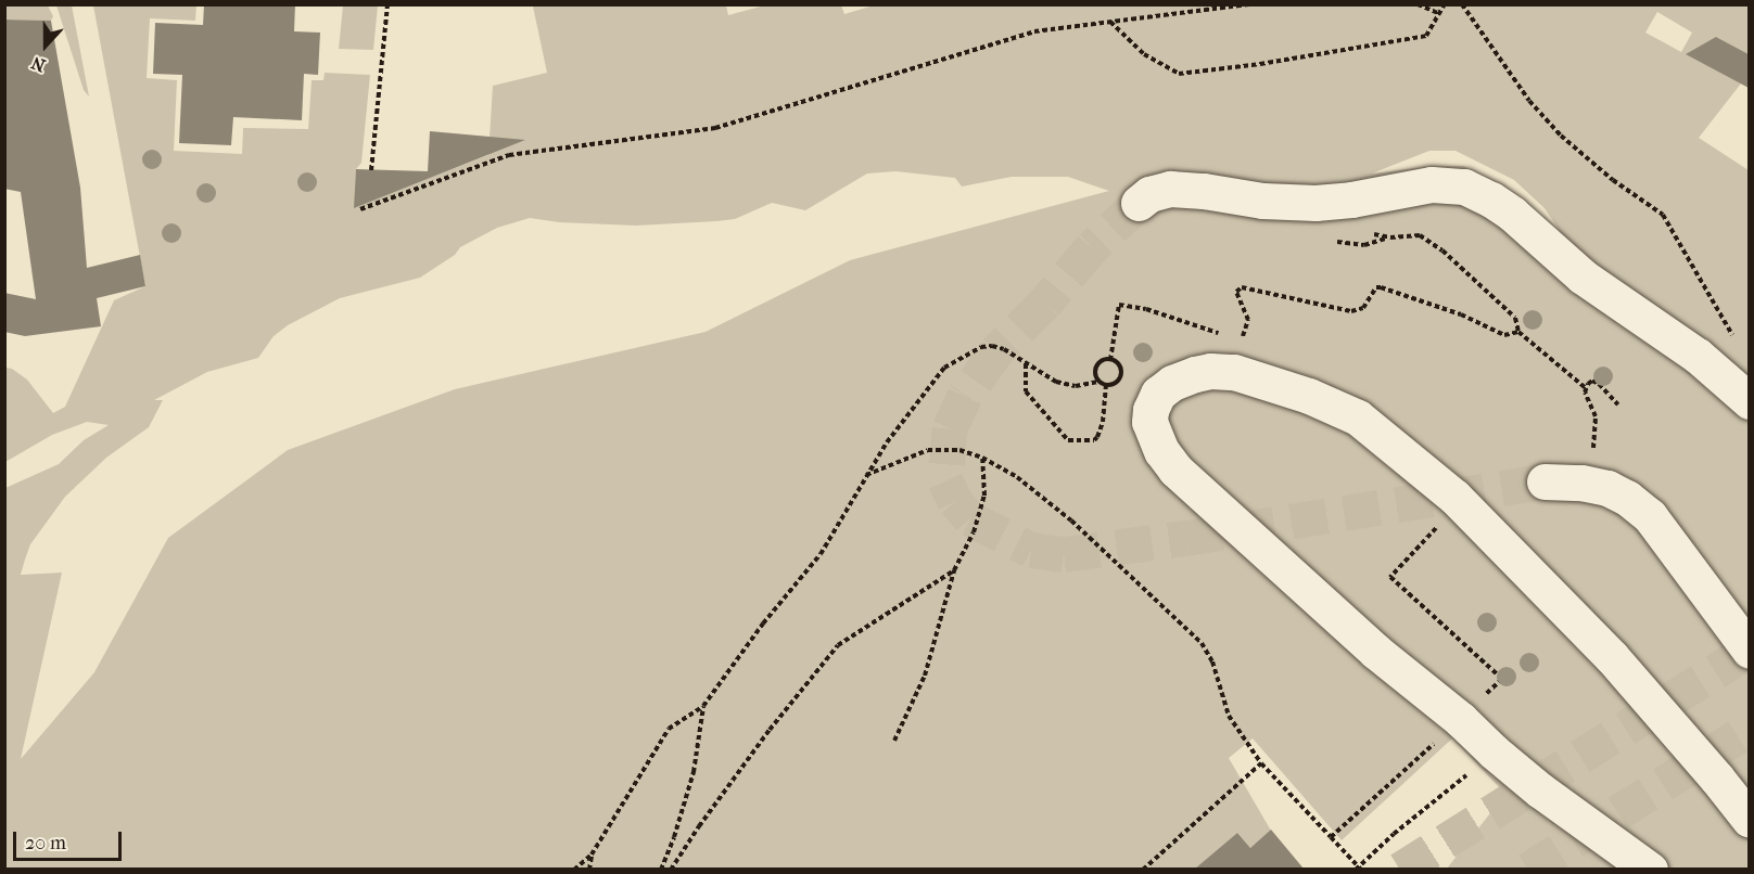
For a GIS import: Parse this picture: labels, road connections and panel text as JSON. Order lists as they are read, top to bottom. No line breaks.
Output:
{"scale_bar":"20 m","north":"bottom"}
